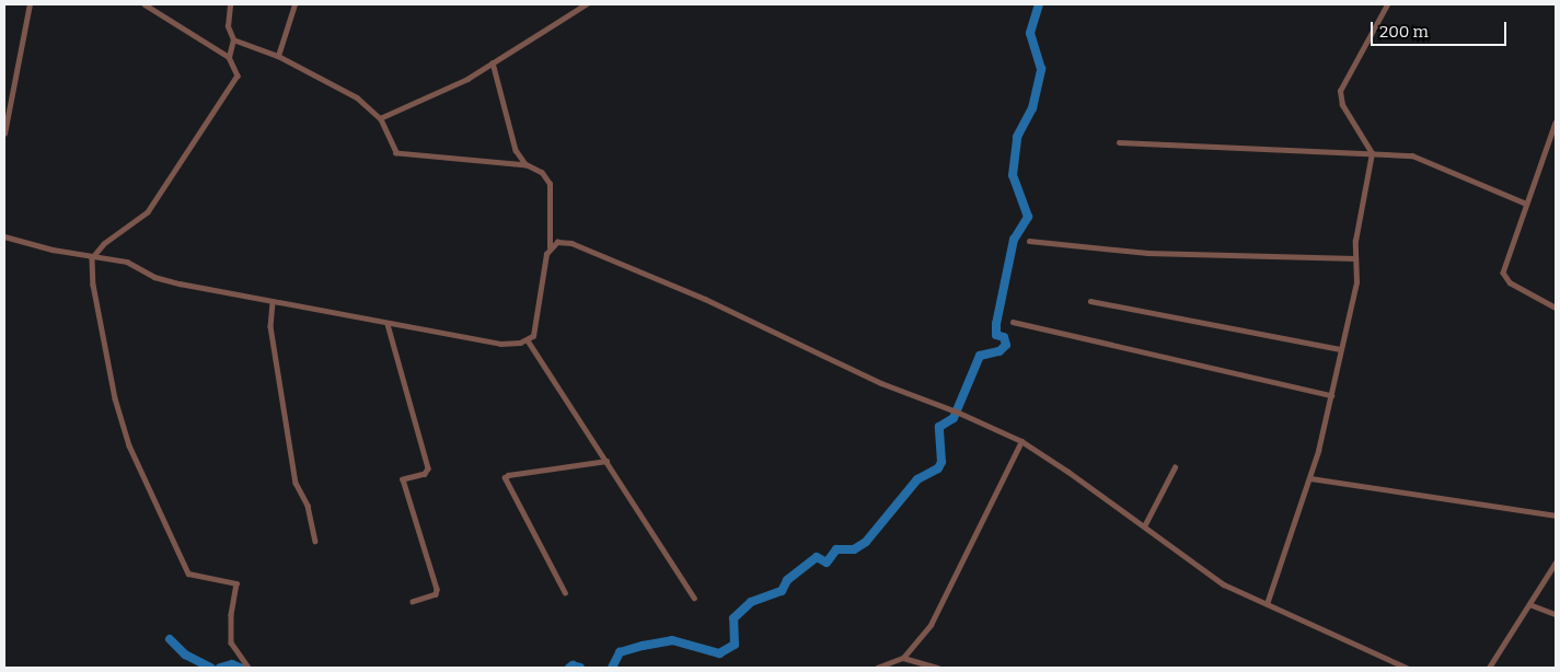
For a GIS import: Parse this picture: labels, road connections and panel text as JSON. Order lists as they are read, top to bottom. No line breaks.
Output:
{"scale_bar":"200 m"}
